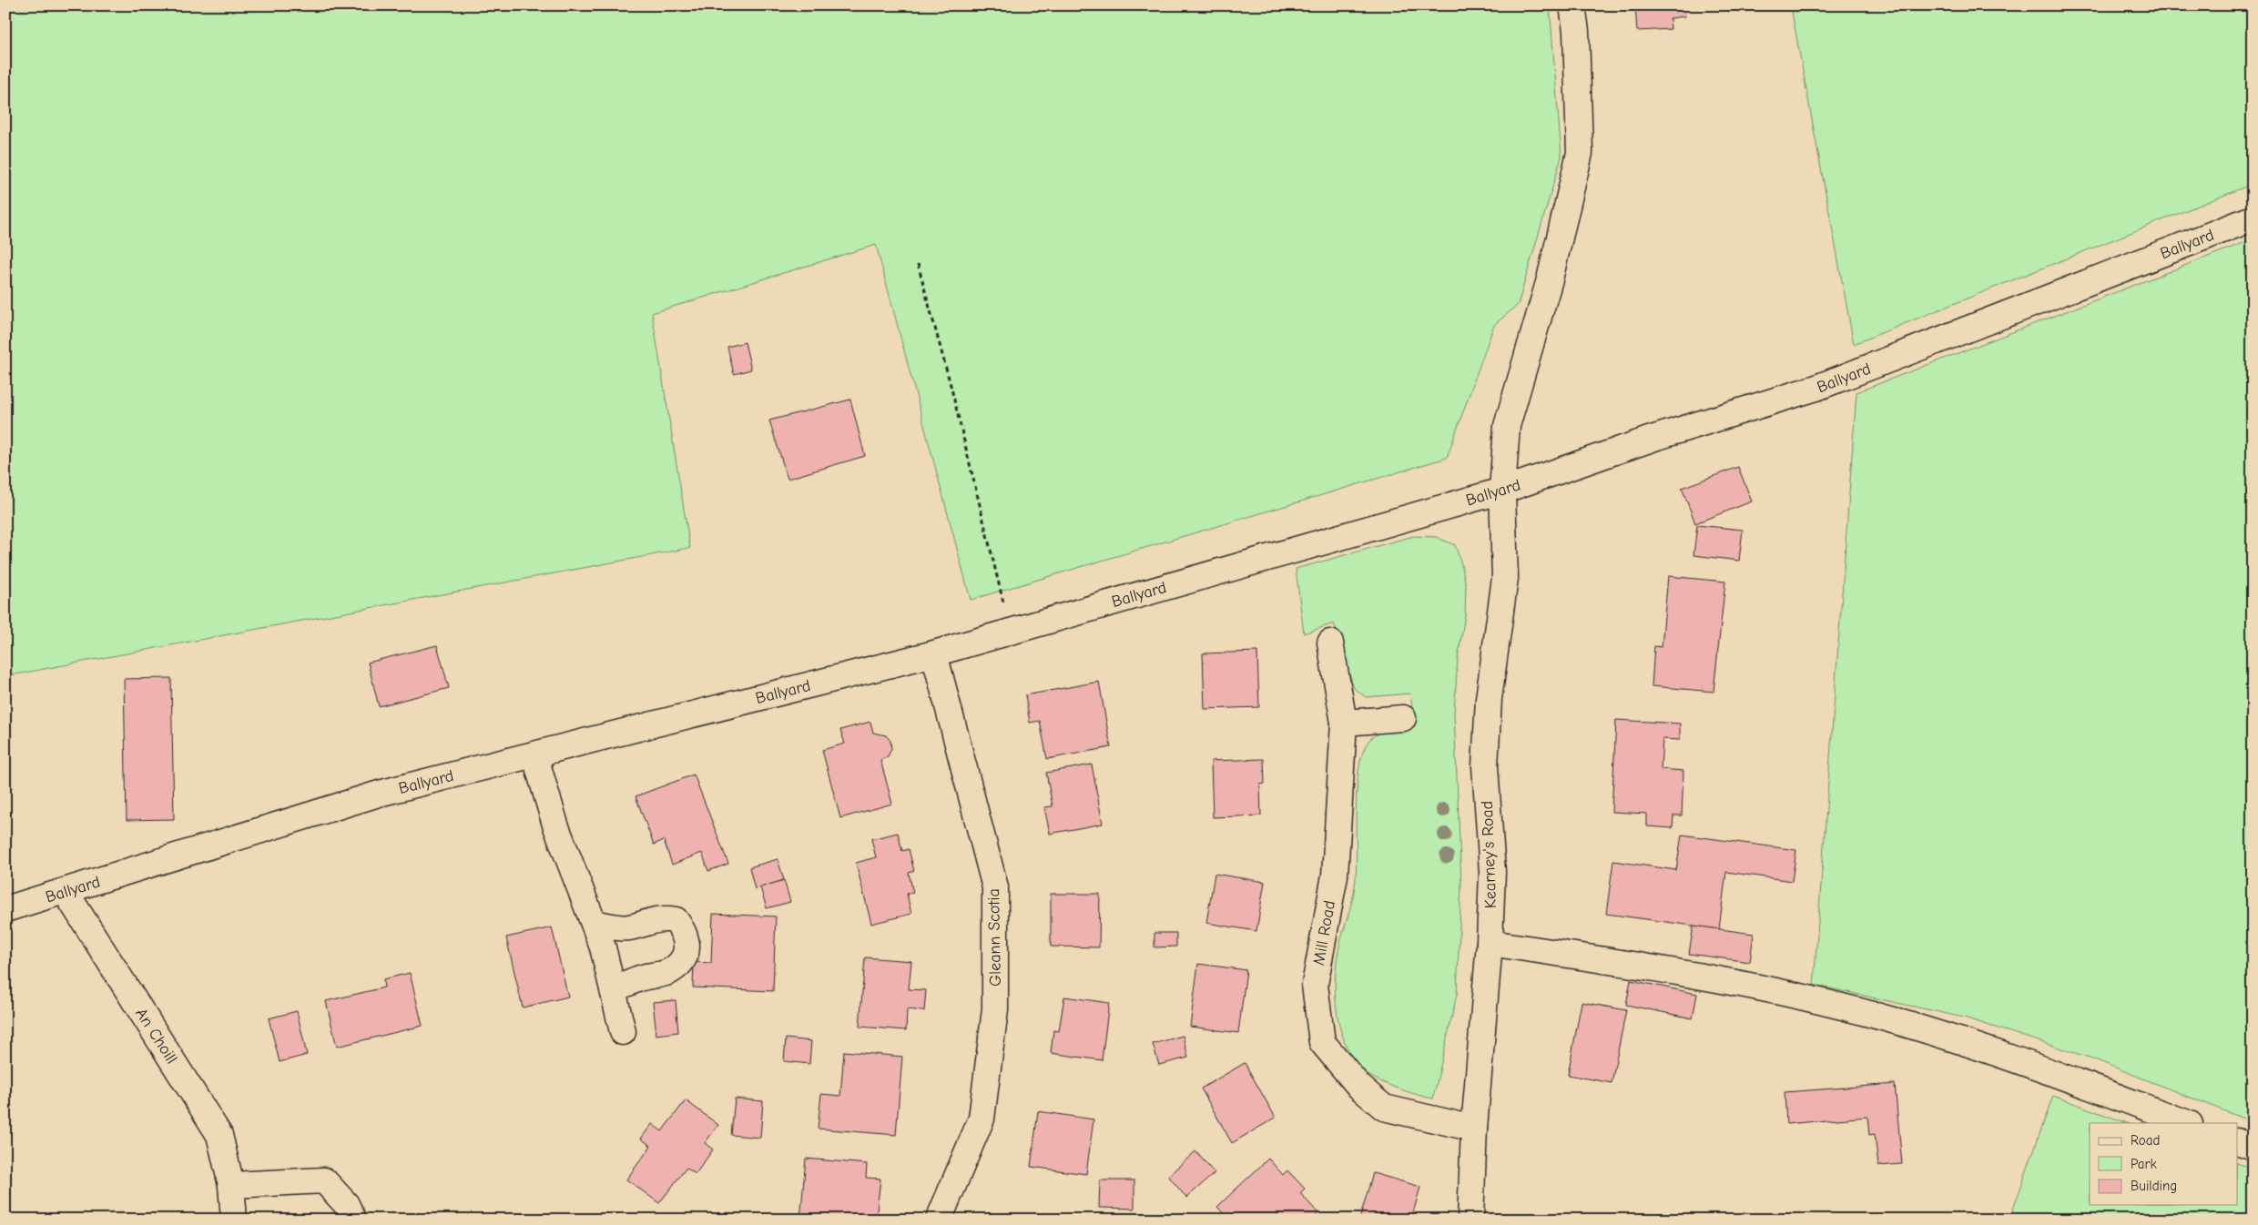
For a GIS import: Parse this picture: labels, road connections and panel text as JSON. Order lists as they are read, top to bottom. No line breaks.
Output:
{"streets":{"street":["Ballyard","Kearney's Road","Mill Road","Gleann Scotia","An Choill"]},"crossings":[["Ballyard","Kearney's Road"],["Ballyard","Gleann Scotia"],["Ballyard","An Choill"],["Kearney's Road","Mill Road"]],"legend":["Road","Park","Building"]}
